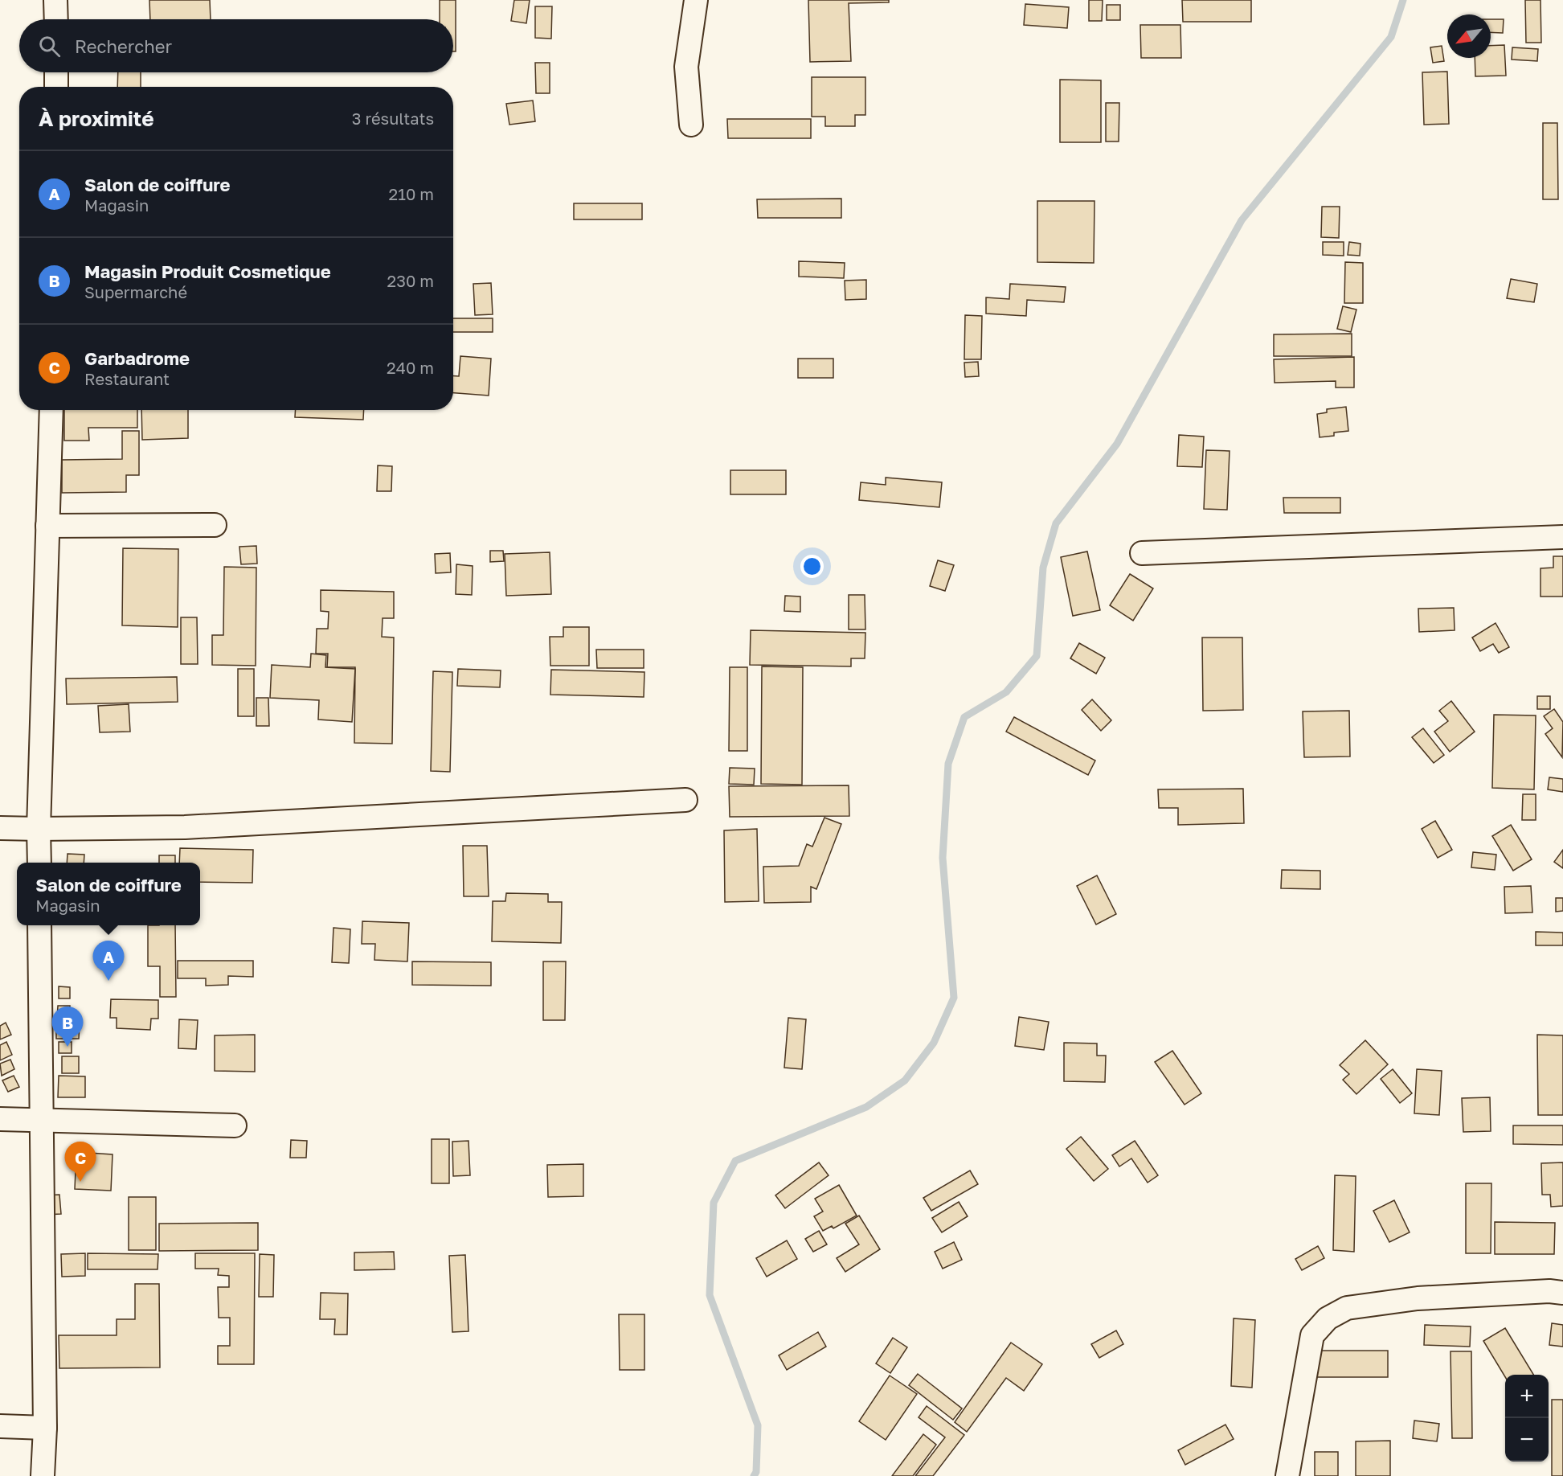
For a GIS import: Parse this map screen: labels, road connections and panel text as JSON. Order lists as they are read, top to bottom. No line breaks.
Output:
{"north":"bottom left","page":{"search":"Rechercher","heading":["À proximité","3 résultats"],"list":[{"mark":"A","name":"Salon de coiffure","note":"Magasin","value":"210 m"},{"mark":"B","name":"Magasin Produit Cosmetique","note":"Supermarché","value":"230 m"},{"mark":"C","name":"Garbadrome","note":"Restaurant","value":"240 m"}],"popup":["Salon de coiffure","Magasin"],"pins":["A","B","C"],"map_buttons":["+","−"]}}
